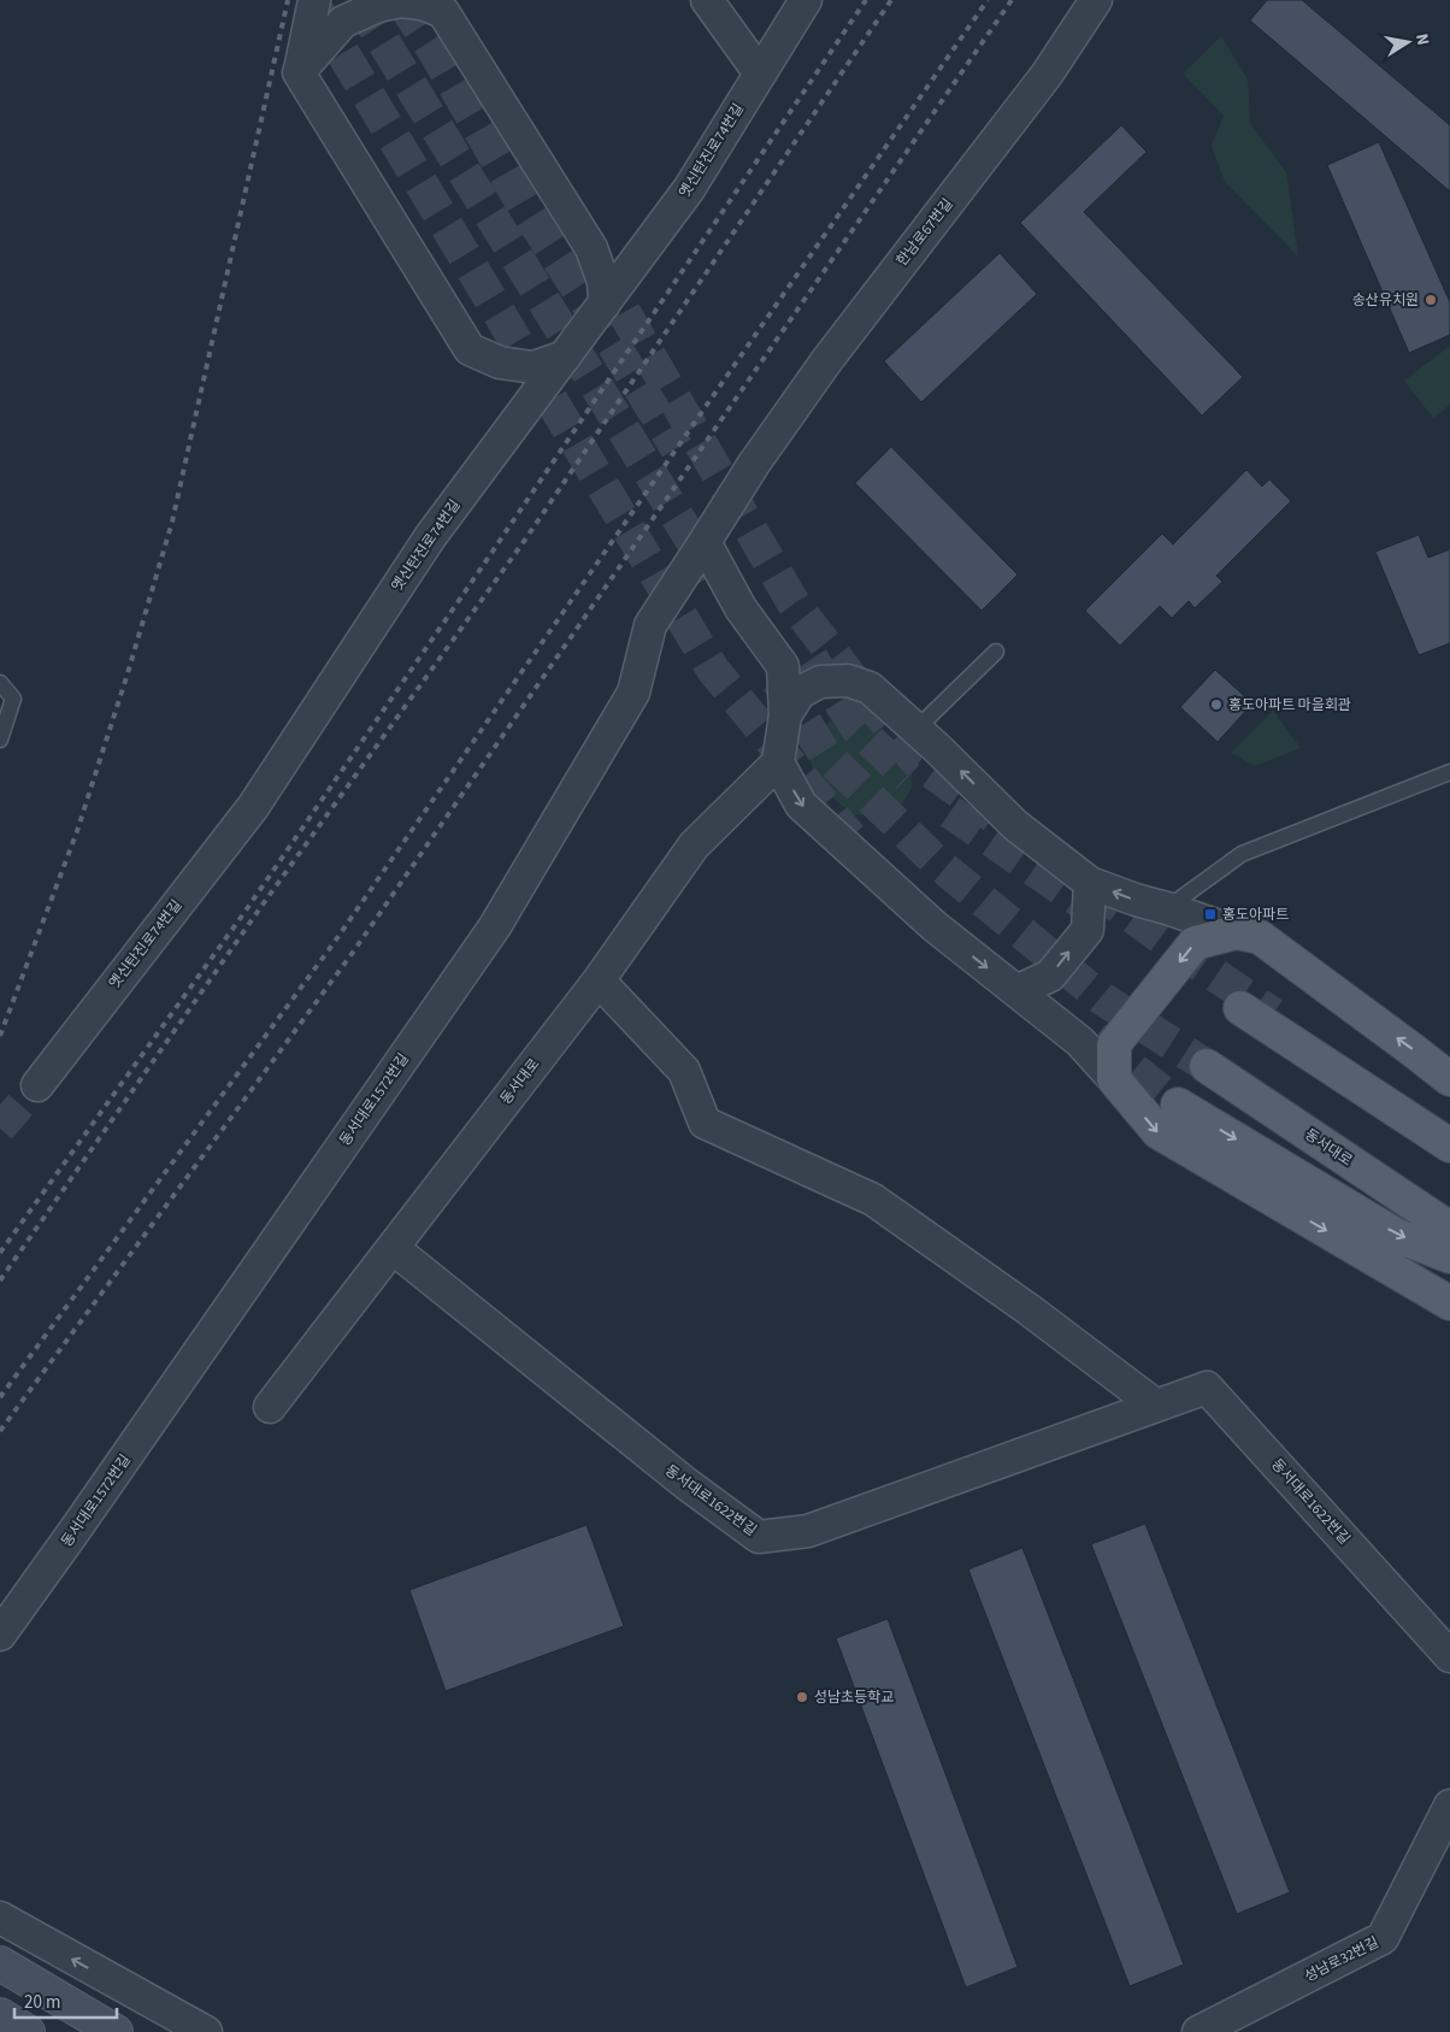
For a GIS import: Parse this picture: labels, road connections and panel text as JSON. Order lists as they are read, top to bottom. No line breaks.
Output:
{"streets":{"main road":["동서대로"],"street":["옛신탄진로74번길","한남로67번길","동서대로1572번길","동서대로1622번길","성남로32번길"]},"crossings":[["한남로67번길","동서대로1572번길"],["동서대로","동서대로1622번길"]],"places":{"other":["송산유치원","홍도아파트 마을회관","성남초등학교"],"transit":["홍도아파트"]},"scale_bar":"20 m","north":"right"}
